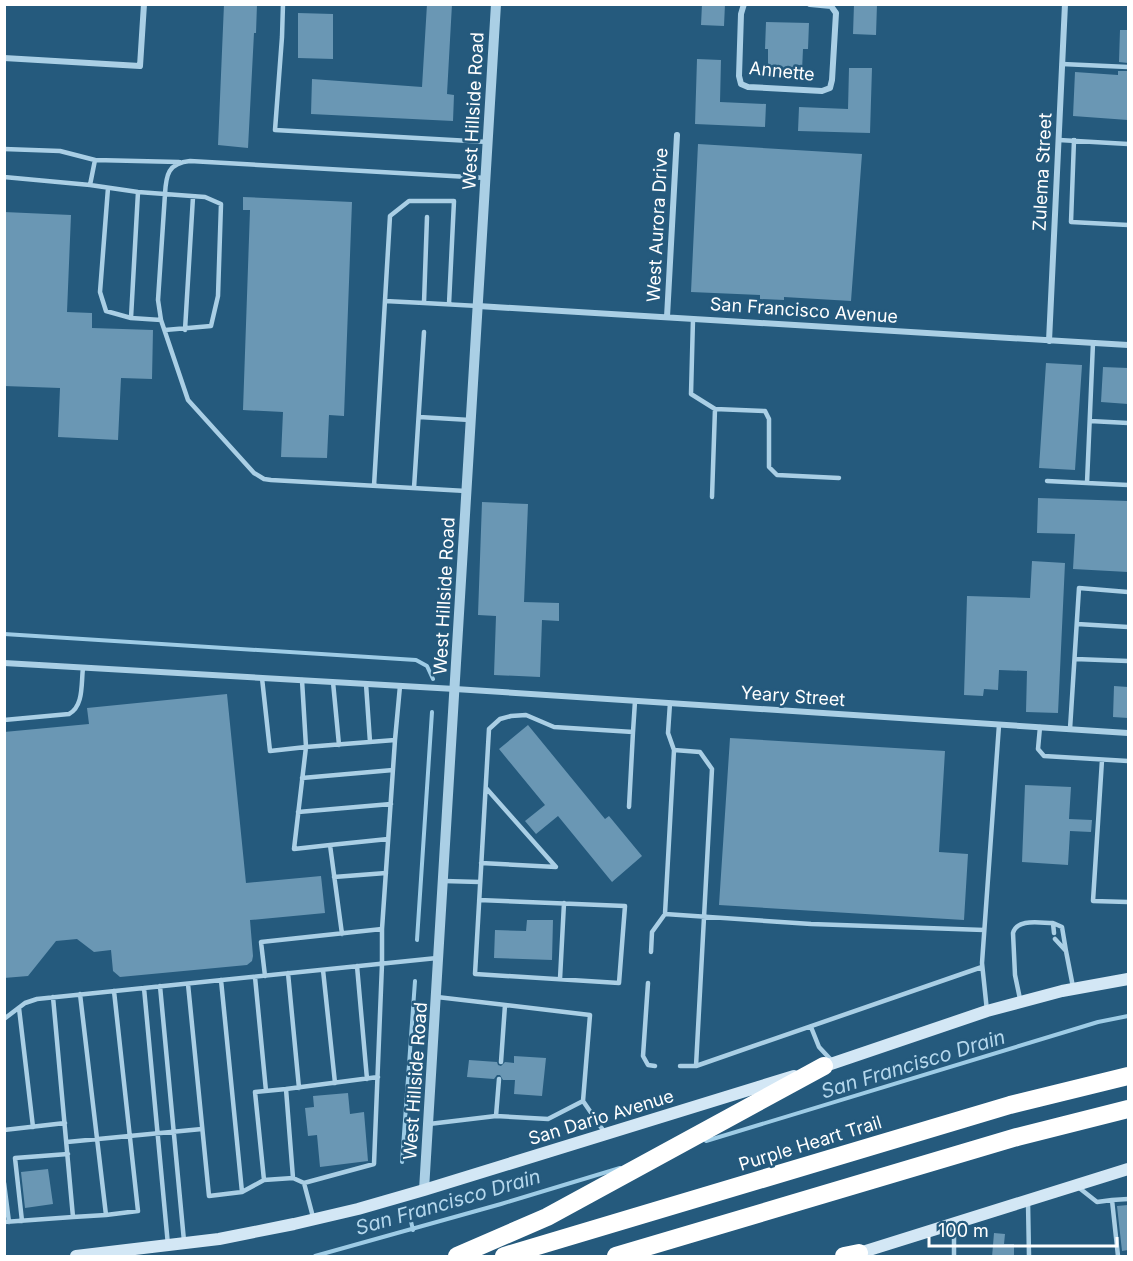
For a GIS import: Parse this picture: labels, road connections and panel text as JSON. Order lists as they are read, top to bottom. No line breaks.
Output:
{"streets":{"highway":["Purple Heart Trail"],"main road":["San Dario Avenue"],"street":["Annette","West Hillside Road","Zulema Street","West Aurora Drive","San Francisco Avenue","Yeary Street"]},"crossings":[["West Hillside Road","San Francisco Avenue"],["West Hillside Road","Yeary Street"],["West Hillside Road","San Dario Avenue"],["Zulema Street","San Francisco Avenue"],["West Aurora Drive","San Francisco Avenue"]],"water":["San Francisco Drain"],"scale_bar":"100 m"}
